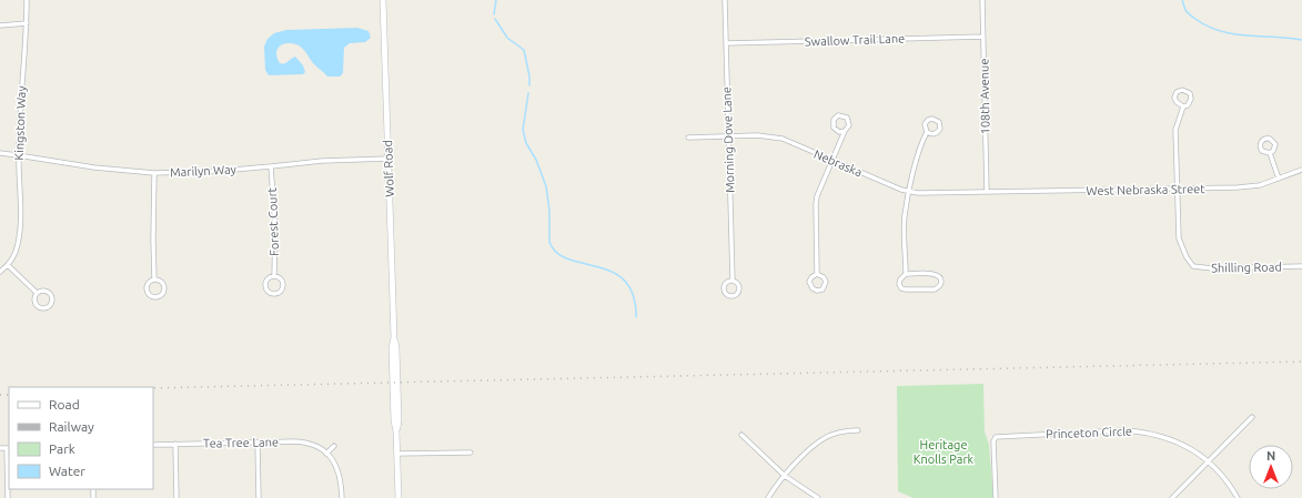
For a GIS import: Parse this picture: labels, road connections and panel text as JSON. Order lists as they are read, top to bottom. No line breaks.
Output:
{"streets":{"main road":["Wolf Road"],"street":["Swallow Trail Lane","108th Avenue","Kingston Way","Morning Dove Lane","Nebraska","Marilyn Way","West Nebraska Street","Forest Court","Shilling Road","Princeton Circle","Tea Tree Lane"]},"crossings":[["Swallow Trail Lane","108th Avenue"],["Swallow Trail Lane","Morning Dove Lane"],["108th Avenue","Nebraska"],["108th Avenue","West Nebraska Street"],["Kingston Way","Marilyn Way"],["Morning Dove Lane","Nebraska"],["Nebraska","West Nebraska Street"],["Wolf Road","Marilyn Way"],["Marilyn Way","Forest Court"],["West Nebraska Street","Shilling Road"]],"parks":["Heritage Knolls Park"],"legend":["Road","Railway","Park","Water"],"north":"top"}
